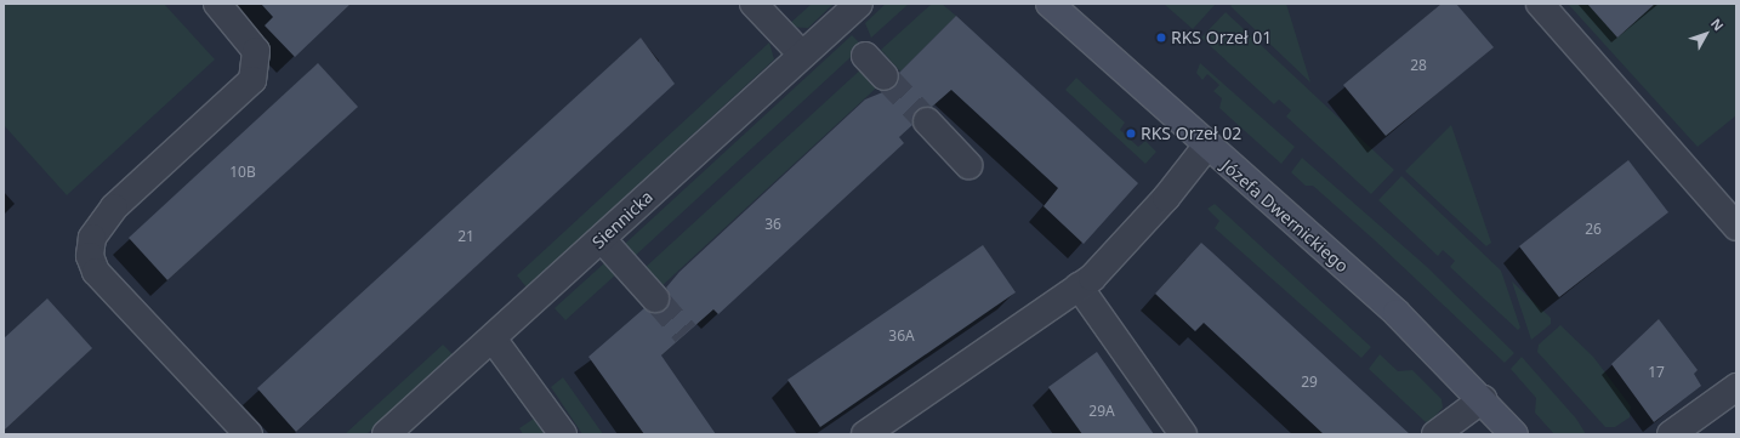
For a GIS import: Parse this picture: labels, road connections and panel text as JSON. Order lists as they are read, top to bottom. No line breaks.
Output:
{"streets":{"street":["Józefa Dwernickiego","Siennicka"]},"places":["RKS Orzeł 01","RKS Orzeł 02"],"house_numbers":["28","10B","36","26","21","36A","17","29","29A"],"north":"top right"}
